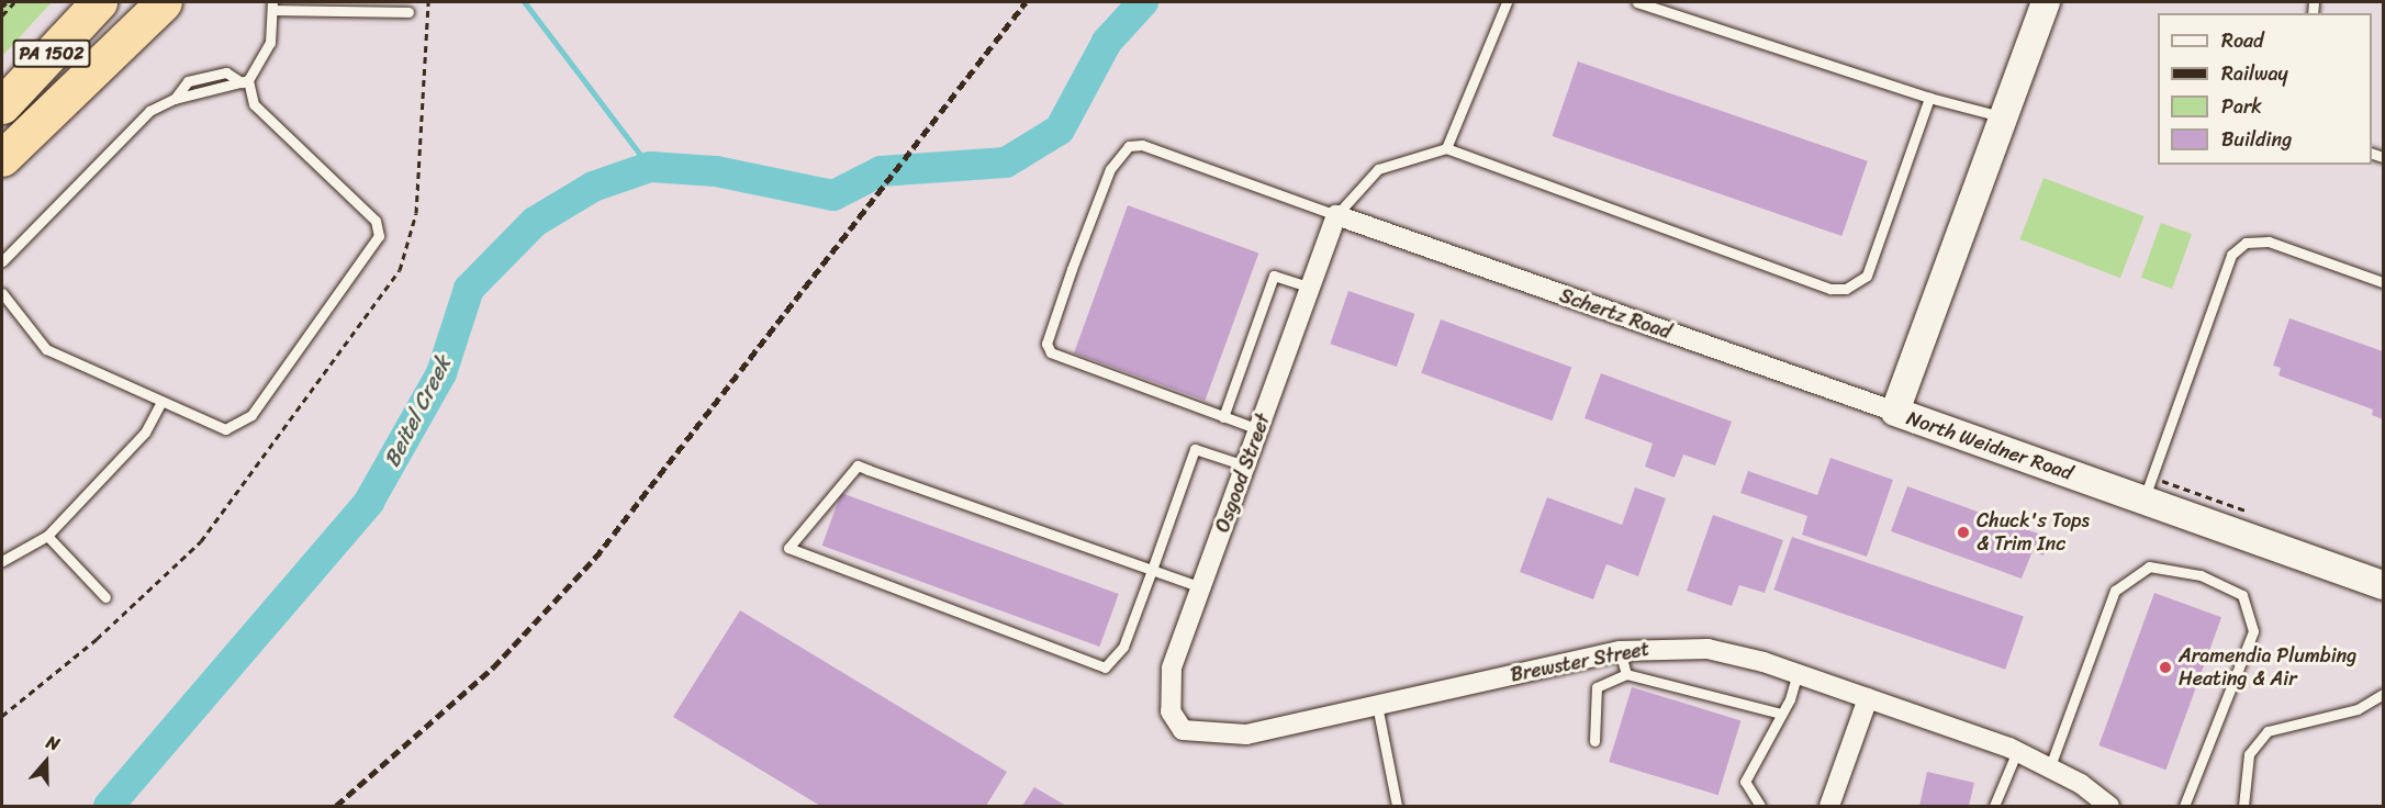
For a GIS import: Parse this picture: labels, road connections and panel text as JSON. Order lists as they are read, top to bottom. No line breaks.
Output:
{"streets":{"highway":["PA 1502"],"street":["Schertz Road","North Weidner Road","Osgood Street","Brewster Street"]},"crossings":[["Schertz Road","North Weidner Road"],["Schertz Road","Osgood Street"],["Osgood Street","Brewster Street"]],"water":["Beitel Creek"],"places":["Chuck's Tops & Trim Inc","Aramendia Plumbing Heating & Air"],"legend":["Road","Railway","Park","Building"],"north":"top"}
